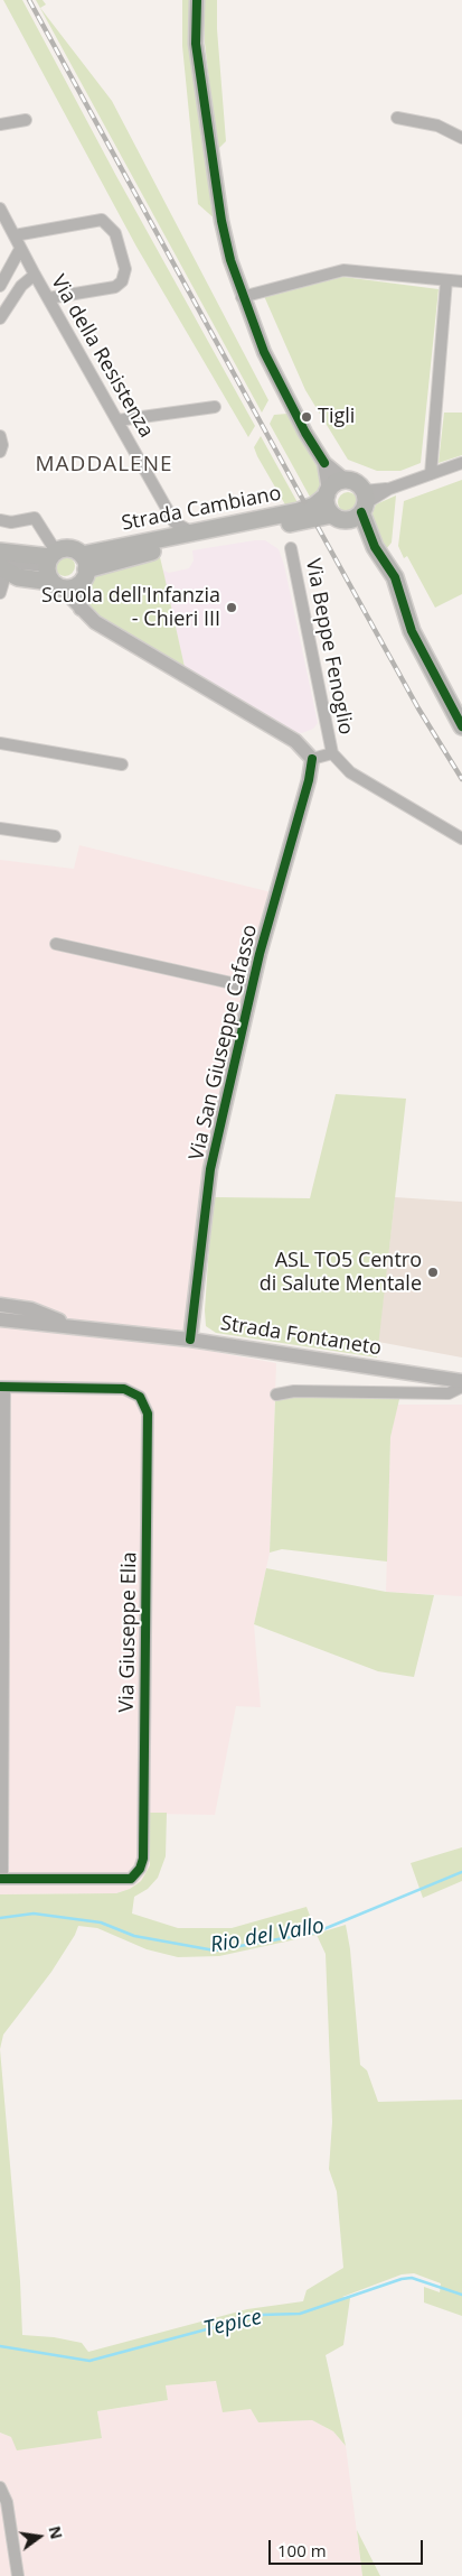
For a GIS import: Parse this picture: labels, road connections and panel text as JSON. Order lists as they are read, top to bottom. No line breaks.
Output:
{"streets":{"main road":["Strada Cambiano"],"street":["Via della Resistenza","Via Beppe Fenoglio","Via San Giuseppe Cafasso","Strada Fontaneto","Via Giuseppe Elia"]},"crossings":[["Via San Giuseppe Cafasso","Strada Fontaneto"]],"districts":["MADDALENE"],"water":["Rio del Vallo","Tepice"],"places":["Tigli","Scuola dell'Infanzia - Chieri III","ASL TO5 Centro di Salute Mentale"],"scale_bar":"100 m","north":"right"}
